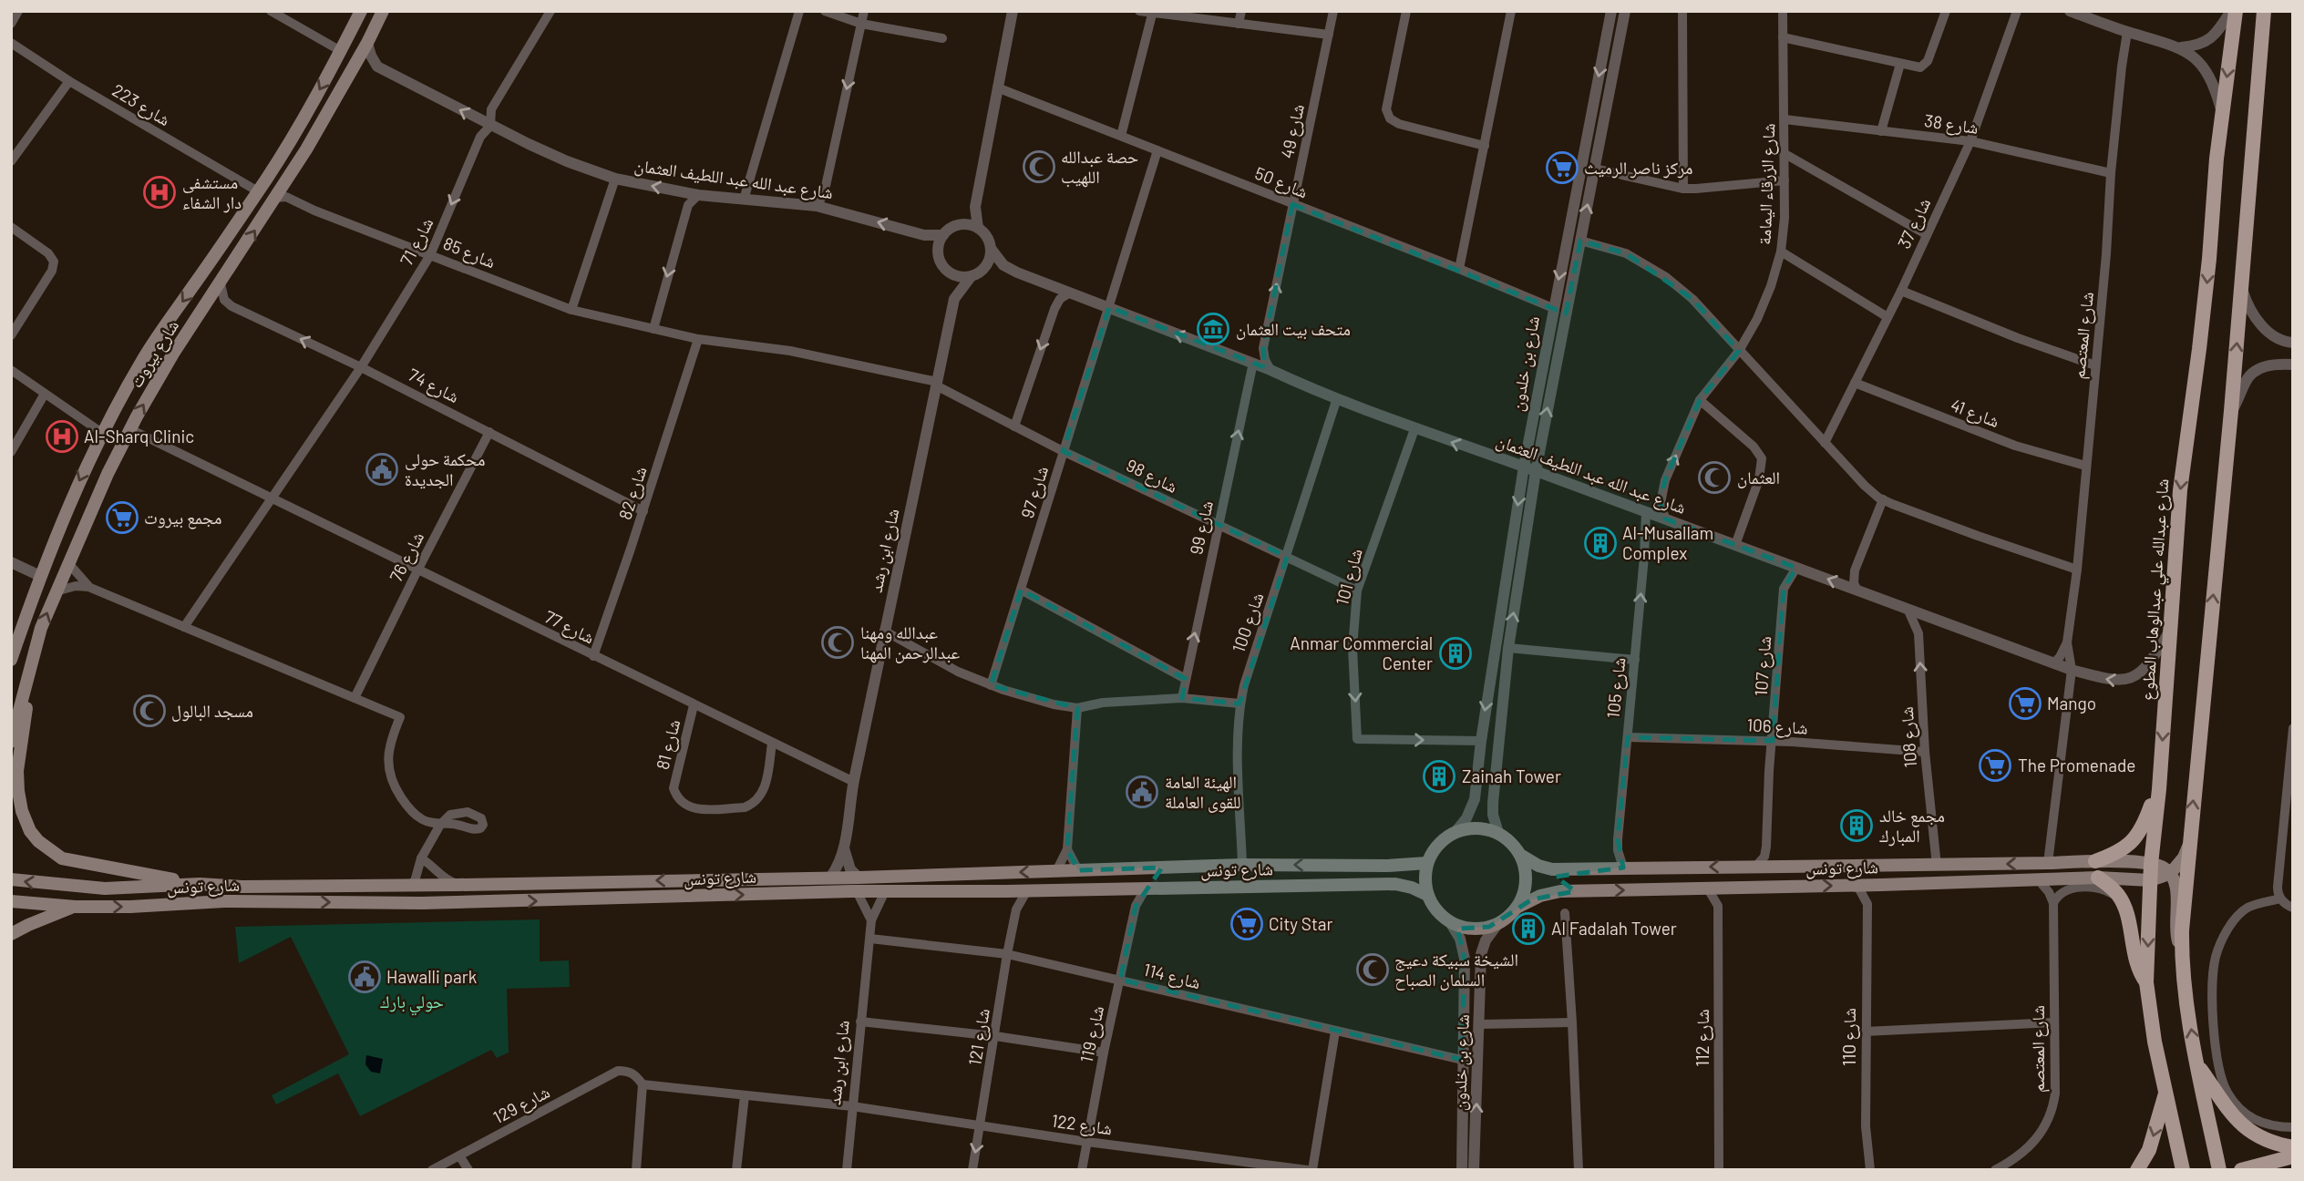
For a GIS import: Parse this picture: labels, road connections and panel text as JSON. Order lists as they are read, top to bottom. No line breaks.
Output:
{"streets":{"main road":["شارع بيروت","شارع عبدالله علي عبدالوهاب المطوع","شارع تونس"],"street":["شارع 223","شارع 38","شارع 49","شارع عبد الله عبد اللطيف العثمان","شارع 50","شارع الزرقاء اليمامة","شارع 37","شارع 71","شارع 85","شارع المعتصم","شارع بن خلدون","شارع 74","شارع 41","شارع 98","شارع 97","شارع 82","شارع 99","شارع ابن رشد","شارع 76","شارع 101","شارع 100","شارع 77","شارع 107","شارع 105","شارع 106","شارع 108","شارع 81","شارع 114","شارع 119","شارع 121","شارع 110","شارع 112","شارع 129","شارع 122"]},"crossings":[["شارع 223","شارع بيروت"],["شارع 38","شارع الزرقاء اليمامة"],["شارع 38","شارع 37"],["شارع 38","شارع المعتصم"],["شارع 49","شارع عبد الله عبد اللطيف العثمان"],["شارع 49","شارع 50"],["شارع عبد الله عبد اللطيف العثمان","شارع الزرقاء اليمامة"],["شارع عبد الله عبد اللطيف العثمان","شارع 71"],["شارع عبد الله عبد اللطيف العثمان","شارع المعتصم"],["شارع عبد الله عبد اللطيف العثمان","شارع بيروت"],["شارع عبد الله عبد اللطيف العثمان","شارع بن خلدون"],["شارع عبد الله عبد اللطيف العثمان","شارع 97"],["شارع عبد الله عبد اللطيف العثمان","شارع 99"],["شارع عبد الله عبد اللطيف العثمان","شارع ابن رشد"],["شارع عبد الله عبد اللطيف العثمان","شارع 101"],["شارع عبد الله عبد اللطيف العثمان","شارع عبدالله علي عبدالوهاب المطوع"],["شارع عبد الله عبد اللطيف العثمان","شارع 100"],["شارع عبد الله عبد اللطيف العثمان","شارع 107"],["شارع عبد الله عبد اللطيف العثمان","شارع 105"],["شارع عبد الله عبد اللطيف العثمان","شارع 108"],["شارع 50","شارع بن خلدون"],["شارع 50","شارع 97"],["شارع 37","شارع 41"],["شارع 71","شارع 85"],["شارع 71","شارع 74"],["شارع 85","شارع بيروت"],["شارع 85","شارع 98"],["شارع 85","شارع 82"],["شارع 85","شارع ابن رشد"],["شارع المعتصم","شارع 41"],["شارع المعتصم","شارع تونس"],["شارع بيروت","شارع 74"],["شارع بيروت","شارع 77"],["شارع بن خلدون","شارع 101"],["شارع بن خلدون","شارع تونس"],["شارع بن خلدون","شارع 114"],["شارع 74","شارع 82"],["شارع 74","شارع 76"],["شارع 98","شارع 97"],["شارع 98","شارع 99"],["شارع 98","شارع ابن رشد"],["شارع 98","شارع 101"],["شارع 98","شارع 100"],["شارع 82","شارع 77"],["شارع ابن رشد","شارع 77"],["شارع ابن رشد","شارع تونس"],["شارع ابن رشد","شارع 114"],["شارع ابن رشد","شارع 122"],["شارع 76","شارع 77"],["شارع عبدالله علي عبدالوهاب المطوع","شارع تونس"],["شارع 100","شارع تونس"],["شارع 77","شارع 81"],["شارع 107","شارع 106"],["شارع 107","شارع تونس"],["شارع 105","شارع 106"],["شارع 105","شارع تونس"],["شارع 106","شارع 108"],["شارع 108","شارع تونس"],["شارع تونس","شارع 119"],["شارع تونس","شارع 121"],["شارع 114","شارع 119"],["شارع 114","شارع 121"],["شارع 119","شارع 122"],["شارع 121","شارع 122"],["شارع 129","شارع 122"]],"one_way":["شارع 49","شارع عبد الله عبد اللطيف العثمان","شارع 99","شارع 105","شارع 108"],"parks":["حولي بارك"],"places":{"mosque":["حصة عبدالله اللهيب","العثمان","عبدالله ومهنا عبدالرحمن المهنا","مسجد البالول","الشيخة سبيكة دعيج السلمان الصباح"],"supermarket":["مركز ناصر الرميث","مجمع بيروت","Mango","The Promenade","City Star"],"hospital":["مستشفى دار الشفاء","Al-Sharq Clinic"],"museum":["متحف بيت العثمان"],"public building":["محكمة حولى الجديدة","الهيئة العامة للقوى العاملة","Hawalli park"],"building":["Al-Musallam Complex","Anmar Commercial Center","Zainah Tower","مجمع خالد المبارك","Al Fadalah Tower"]}}
